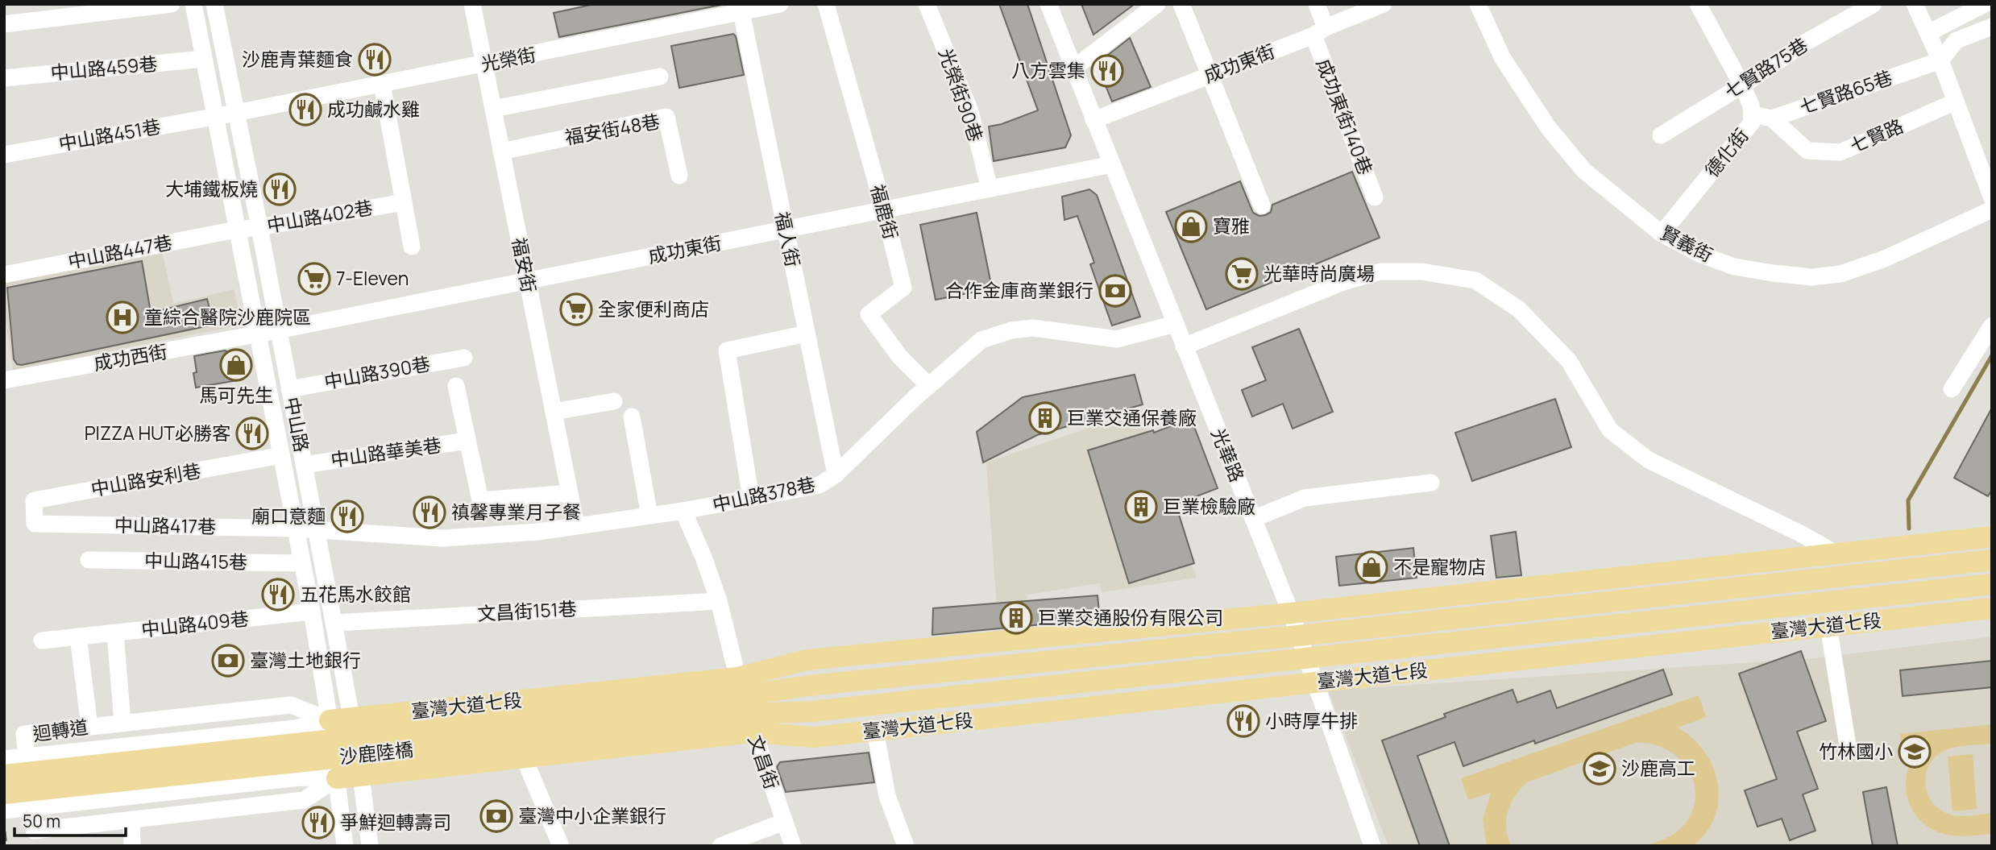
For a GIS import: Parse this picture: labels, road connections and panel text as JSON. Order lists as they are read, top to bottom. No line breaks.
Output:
{"streets":{"main road":["臺灣大道七段","沙鹿陸橋"],"street":["光榮街","成功東街","中山路459巷","七賢路75巷","七賢路65巷","光榮街90巷","成功東街140巷","福安街48巷","中山路451巷","七賢路","德化街","福鹿街","中山路402巷","福人街","賢義街","中山路447巷","福安街","成功西街","中山路390巷","中山路","中山路華美巷","光華路","中山路安利巷","中山路378巷","中山路417巷","中山路415巷","文昌街151巷","中山路409巷","迴轉道","文昌街"]},"crossings":[["光榮街","中山路451巷"],["光榮街","福人街"],["光榮街","福安街"],["光榮街","中山路"],["成功東街","光榮街90巷"],["成功東街","成功東街140巷"],["成功東街","福鹿街"],["成功東街","福人街"],["成功東街","福安街"],["成功東街","成功西街"],["成功東街","中山路"],["成功東街","光華路"],["中山路459巷","中山路"],["七賢路75巷","德化街"],["七賢路65巷","七賢路"],["福安街48巷","福安街"],["中山路451巷","中山路"],["德化街","賢義街"],["福鹿街","中山路378巷"],["中山路402巷","中山路447巷"],["中山路402巷","中山路"],["福人街","中山路378巷"],["中山路447巷","中山路"],["福安街","中山路華美巷"],["福安街","中山路378巷"],["成功西街","中山路"],["中山路390巷","中山路"],["中山路","中山路華美巷"],["中山路","中山路安利巷"],["中山路","中山路378巷"],["中山路","中山路417巷"],["中山路","中山路415巷"],["中山路","文昌街151巷"],["中山路","中山路409巷"],["中山路","臺灣大道七段"],["中山路","迴轉道"],["光華路","中山路378巷"],["光華路","臺灣大道七段"],["中山路安利巷","中山路417巷"],["中山路378巷","中山路417巷"],["中山路378巷","文昌街"],["文昌街151巷","文昌街"],["臺灣大道七段","迴轉道"],["臺灣大道七段","沙鹿陸橋"],["臺灣大道七段","文昌街"],["沙鹿陸橋","文昌街"]],"places":{"restaurant":["沙鹿青葉麵食","八方雲集","成功鹹水雞","大埔鐵板燒","PIZZA HUT必勝客","禛馨專業月子餐","廟口意麵","五花馬水餃館","小時厚牛排","爭鮮迴轉壽司"],"shop":["寶雅","馬可先生","不是寵物店"],"supermarket":["光華時尚廣場","7-Eleven","全家便利商店"],"bank":["合作金庫商業銀行","臺灣土地銀行","臺灣中小企業銀行"],"hospital":["童綜合醫院沙鹿院區"],"building":["巨業交通保養廠","巨業檢驗廠","巨業交通股份有限公司"],"school or university":["竹林國小","沙鹿高工"]},"scale_bar":"50 m"}
